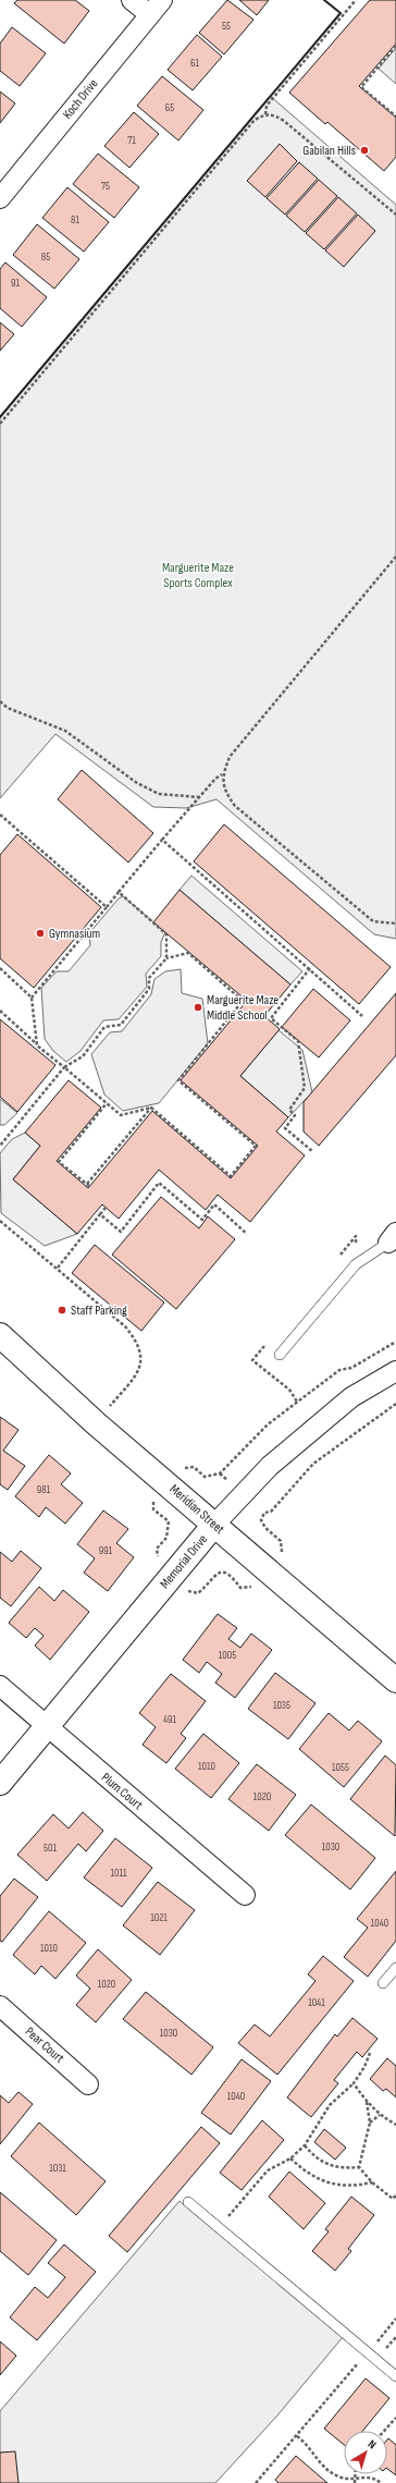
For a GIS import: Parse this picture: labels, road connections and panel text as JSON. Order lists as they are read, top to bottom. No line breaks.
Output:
{"streets":{"street":["Koch Drive","Meridian Street","Memorial Drive","Plum Court","Pear Court"]},"crossings":[["Meridian Street","Memorial Drive"],["Memorial Drive","Plum Court"]],"parks":["Marguerite Maze Sports Complex"],"places":["Gabilan Hills","Gymnasium","Marguerite Maze Middle School","Staff Parking"],"house_numbers":["55","61","65","71","75","81","85","91","981","991","1005","1035","491","1010","1055","1020","1030","501","1011","1021","1040","1010","1020","1041","1030","1040","1031"],"north":"top right"}
